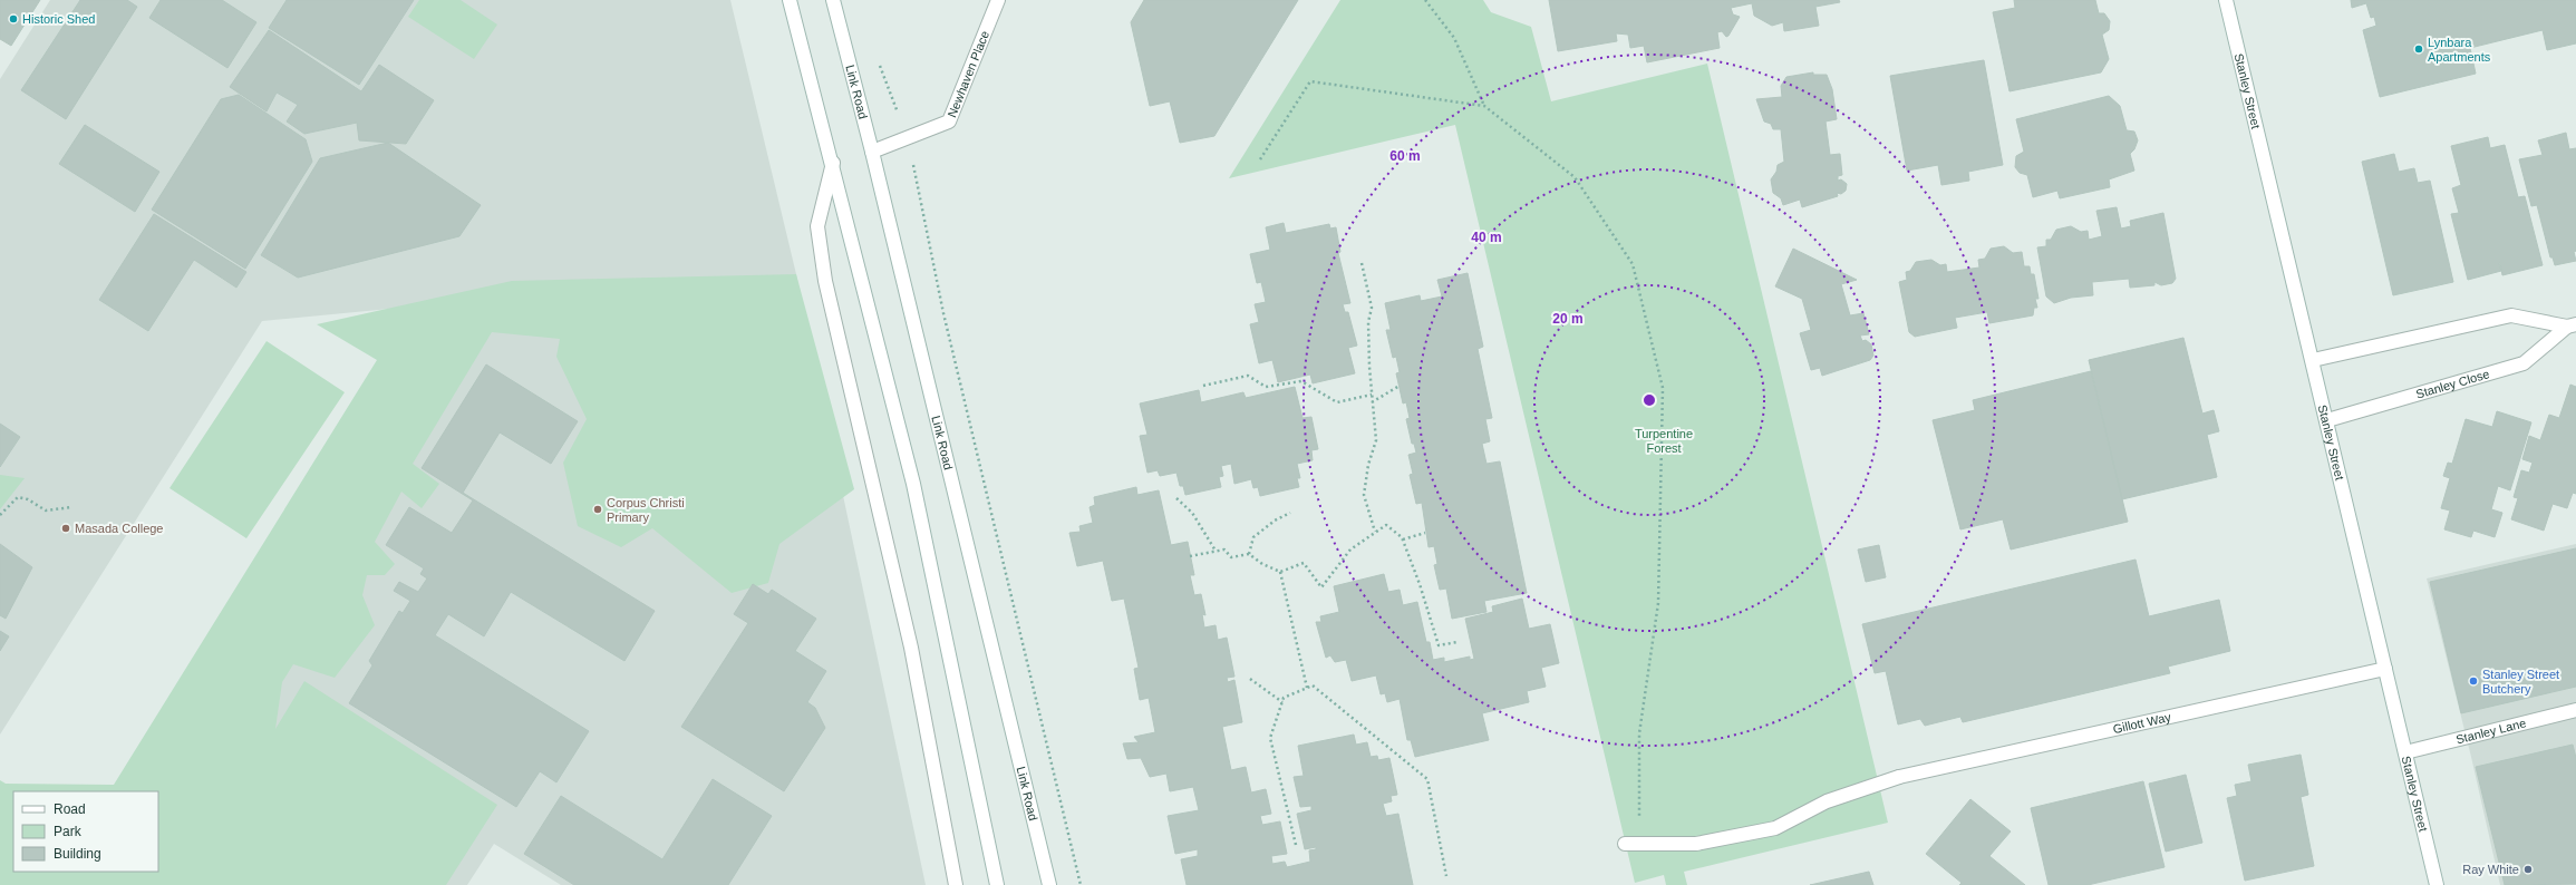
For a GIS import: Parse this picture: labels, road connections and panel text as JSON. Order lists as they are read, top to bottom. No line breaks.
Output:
{"streets":{"main road":["Newhaven Place","Link Road","Stanley Street","Stanley Close","Gillott Way","Stanley Lane"]},"crossings":[["Newhaven Place","Link Road"],["Stanley Street","Stanley Close"],["Stanley Street","Gillott Way"],["Stanley Street","Stanley Lane"]],"parks":["Turpentine Forest"],"places":["Historic Shed","Lynbara Apartments","Corpus Christi Primary","Masada College","Stanley Street Butchery","Ray White"],"legend":["Road","Park","Building"],"rings":["60 m","40 m","20 m"]}
